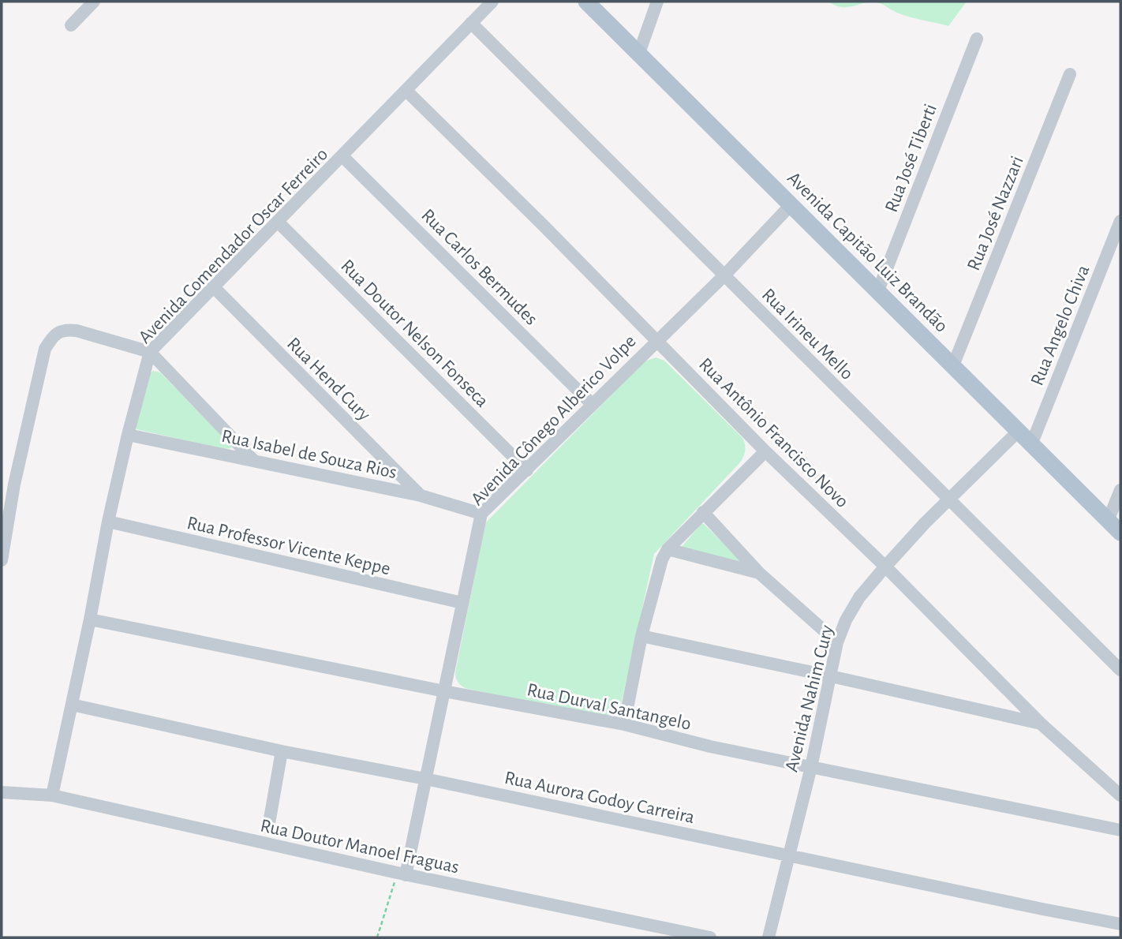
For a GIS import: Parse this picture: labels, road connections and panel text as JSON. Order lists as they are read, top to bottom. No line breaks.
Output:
{"streets":{"main road":["Avenida Capitão Luiz Brandão"],"street":["Rua José Tiberti","Rua José Nazzari","Avenida Comendador Oscar Ferreiro","Rua Carlos Bermudes","Rua Angelo Chiva","Rua Doutor Nelson Fonseca","Rua Irineu Mello","Rua Hend Cury","Avenida Cônego Alberico Volpe","Rua Antônio Francisco Novo","Rua Isabel de Souza Rios","Rua Professor Vicente Keppe","Avenida Nahim Cury","Rua Durval Santangelo","Rua Aurora Godoy Carreira","Rua Doutor Manoel Fraguas"]},"crossings":[["Rua José Tiberti","Avenida Capitão Luiz Brandão"],["Rua José Nazzari","Avenida Capitão Luiz Brandão"],["Avenida Comendador Oscar Ferreiro","Rua Carlos Bermudes"],["Avenida Comendador Oscar Ferreiro","Rua Doutor Nelson Fonseca"],["Avenida Comendador Oscar Ferreiro","Rua Irineu Mello"],["Avenida Comendador Oscar Ferreiro","Rua Hend Cury"],["Avenida Comendador Oscar Ferreiro","Rua Antônio Francisco Novo"],["Avenida Comendador Oscar Ferreiro","Rua Isabel de Souza Rios"],["Avenida Comendador Oscar Ferreiro","Rua Professor Vicente Keppe"],["Avenida Comendador Oscar Ferreiro","Rua Durval Santangelo"],["Avenida Comendador Oscar Ferreiro","Rua Aurora Godoy Carreira"],["Avenida Comendador Oscar Ferreiro","Rua Doutor Manoel Fraguas"],["Avenida Capitão Luiz Brandão","Rua Angelo Chiva"],["Avenida Capitão Luiz Brandão","Avenida Cônego Alberico Volpe"],["Avenida Capitão Luiz Brandão","Avenida Nahim Cury"],["Rua Carlos Bermudes","Avenida Cônego Alberico Volpe"],["Rua Doutor Nelson Fonseca","Avenida Cônego Alberico Volpe"],["Rua Irineu Mello","Avenida Cônego Alberico Volpe"],["Rua Irineu Mello","Avenida Nahim Cury"],["Rua Hend Cury","Rua Isabel de Souza Rios"],["Avenida Cônego Alberico Volpe","Rua Antônio Francisco Novo"],["Avenida Cônego Alberico Volpe","Rua Isabel de Souza Rios"],["Avenida Cônego Alberico Volpe","Rua Professor Vicente Keppe"],["Avenida Cônego Alberico Volpe","Rua Durval Santangelo"],["Avenida Cônego Alberico Volpe","Rua Aurora Godoy Carreira"],["Avenida Cônego Alberico Volpe","Rua Doutor Manoel Fraguas"],["Rua Antônio Francisco Novo","Avenida Nahim Cury"],["Avenida Nahim Cury","Rua Durval Santangelo"],["Avenida Nahim Cury","Rua Aurora Godoy Carreira"]]}
